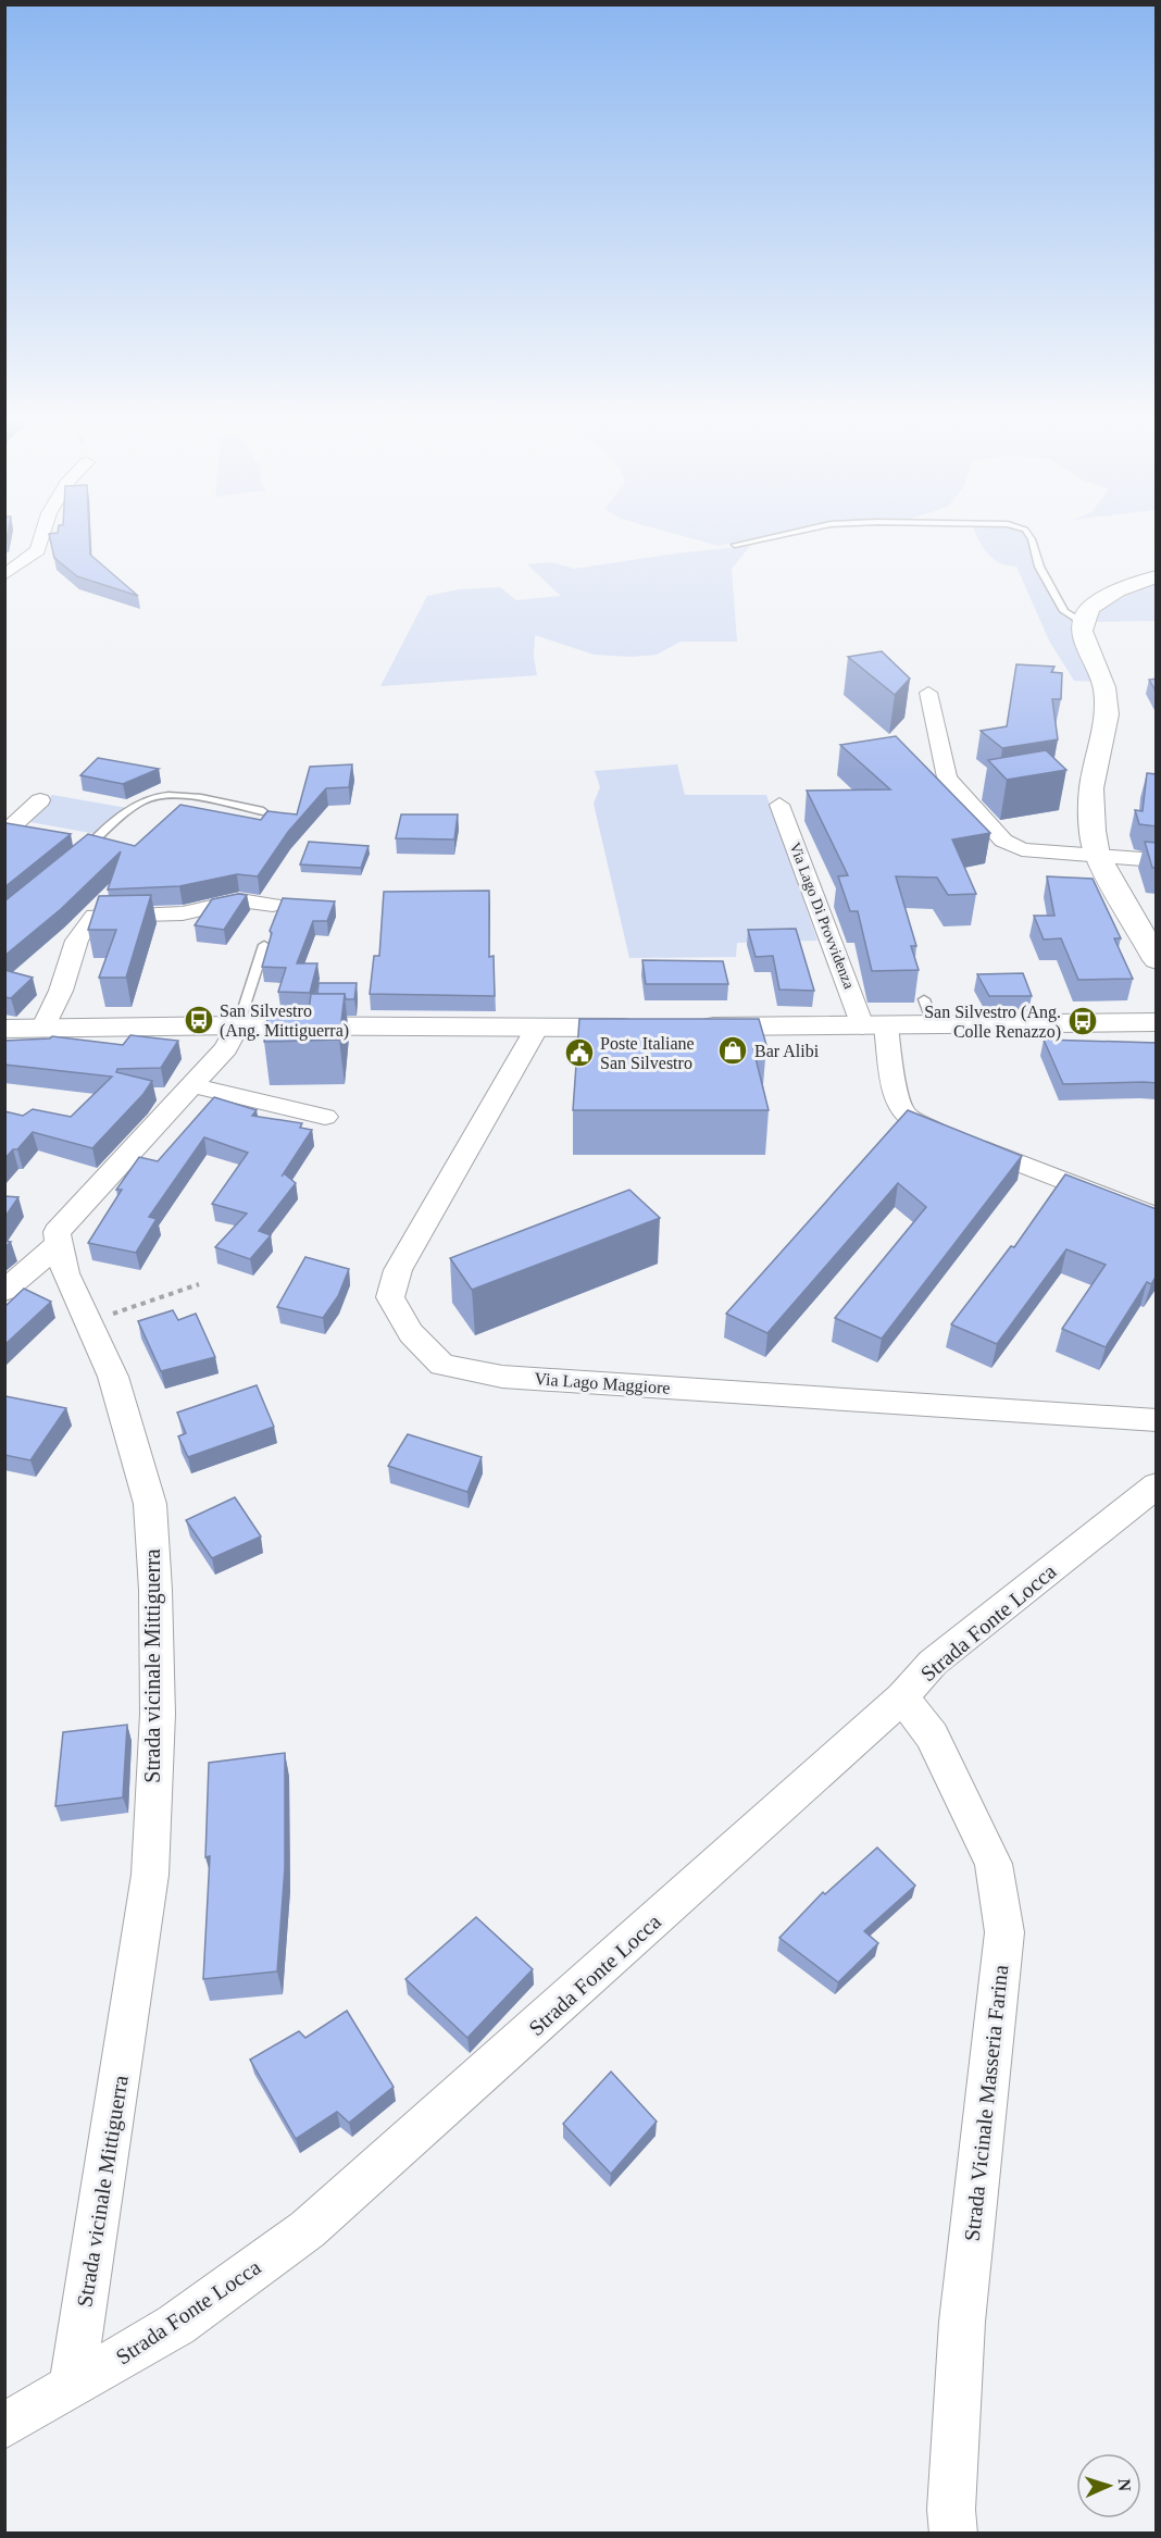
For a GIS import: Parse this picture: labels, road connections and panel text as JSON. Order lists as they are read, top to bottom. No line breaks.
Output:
{"streets":{"street":["Via Lago Di Provvidenza","Via Lago Maggiore","Strada Fonte Locca","Strada vicinale Mittiguerra","Strada Vicinale Masseria Farina"]},"crossings":[["Strada Fonte Locca","Strada vicinale Mittiguerra"],["Strada Fonte Locca","Strada Vicinale Masseria Farina"]],"places":{"bus stop":["San Silvestro (Ang. Mittiguerra)","San Silvestro (Ang. Colle Renazzo)"],"shop":["Bar Alibi"],"public building":["Poste Italiane San Silvestro"]},"north":"right"}
